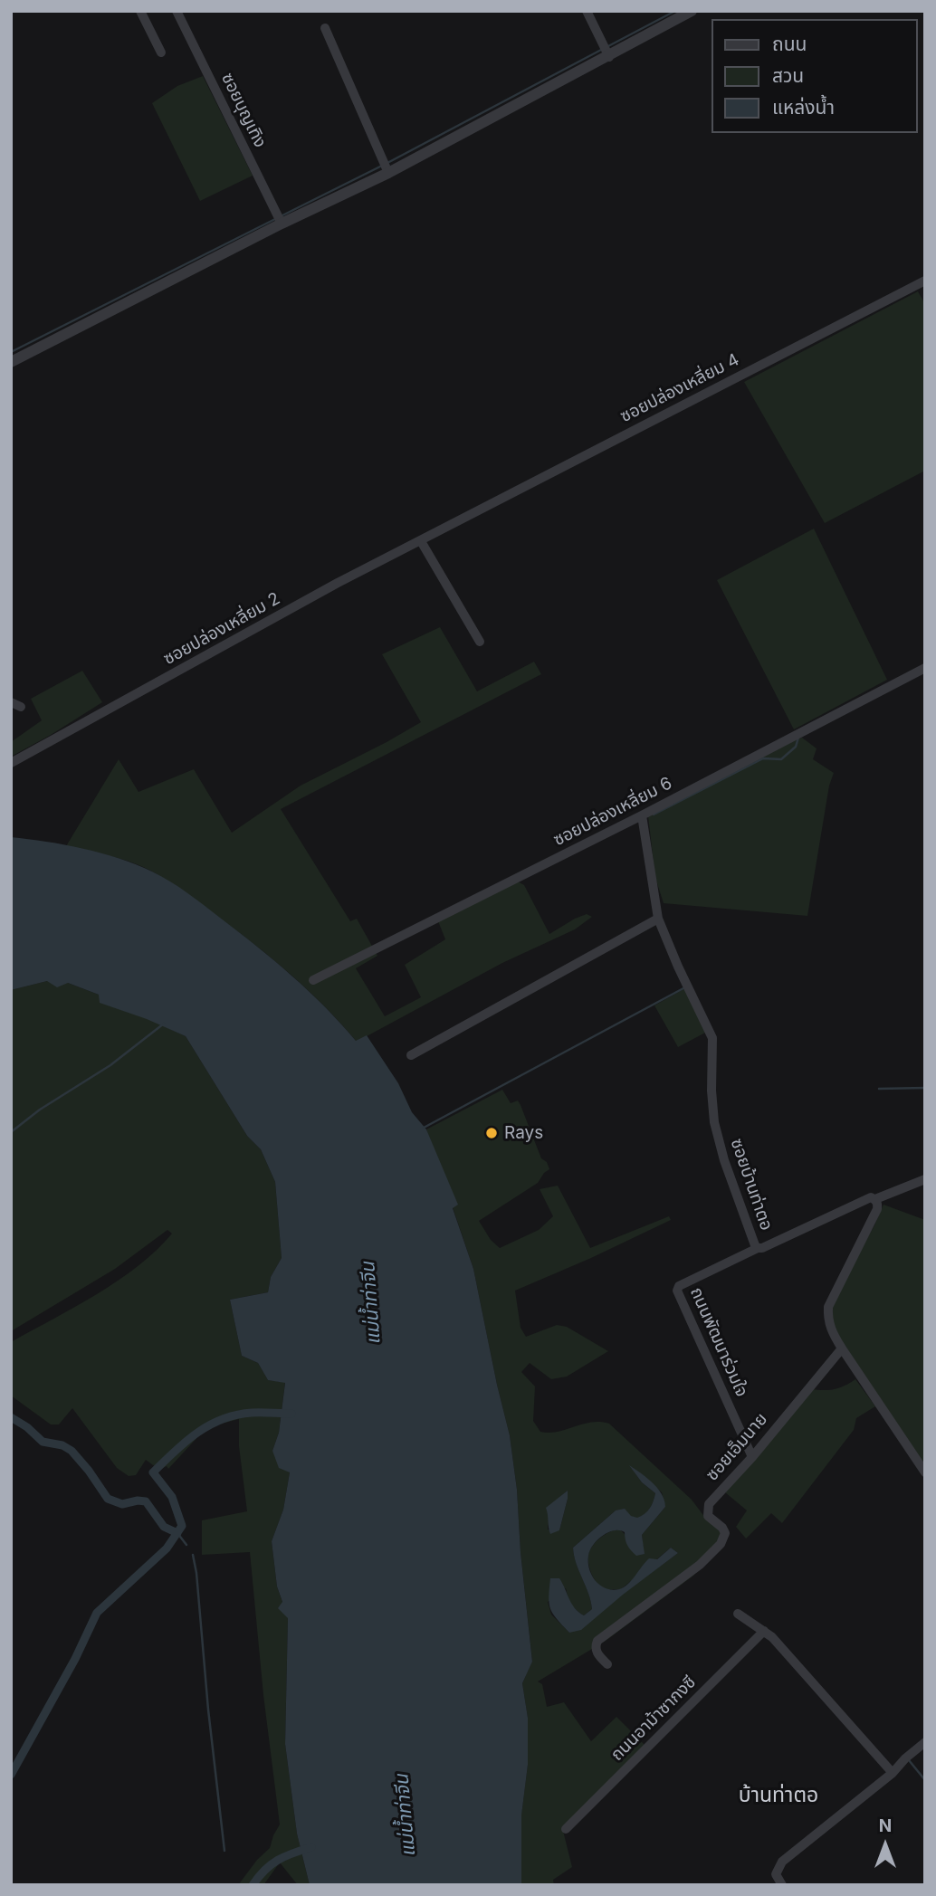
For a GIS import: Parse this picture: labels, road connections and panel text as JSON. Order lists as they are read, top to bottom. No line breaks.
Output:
{"streets":{"street":["ซอยบุญเทิง","ซอยปล่องเหลี่ยม 4","ซอยปล่องเหลี่ยม 2","ซอยปล่องเหลี่ยม 6","ซอยบ้านท่าตอ","ถนนพัฒนาร่วมใจ","ซอยเอ็มนาย","ถนนอาม้าซากงซี"]},"crossings":[["ซอยปล่องเหลี่ยม 4","ซอยปล่องเหลี่ยม 2"],["ซอยปล่องเหลี่ยม 6","ซอยบ้านท่าตอ"],["ซอยบ้านท่าตอ","ถนนพัฒนาร่วมใจ"],["ถนนพัฒนาร่วมใจ","ซอยเอ็มนาย"]],"districts":["บ้านท่าตอ"],"water":["แม่น้ำท่าจีน"],"places":["Rays"],"legend":["ถนน","สวน","แหล่งน้ำ"],"north":"top"}
